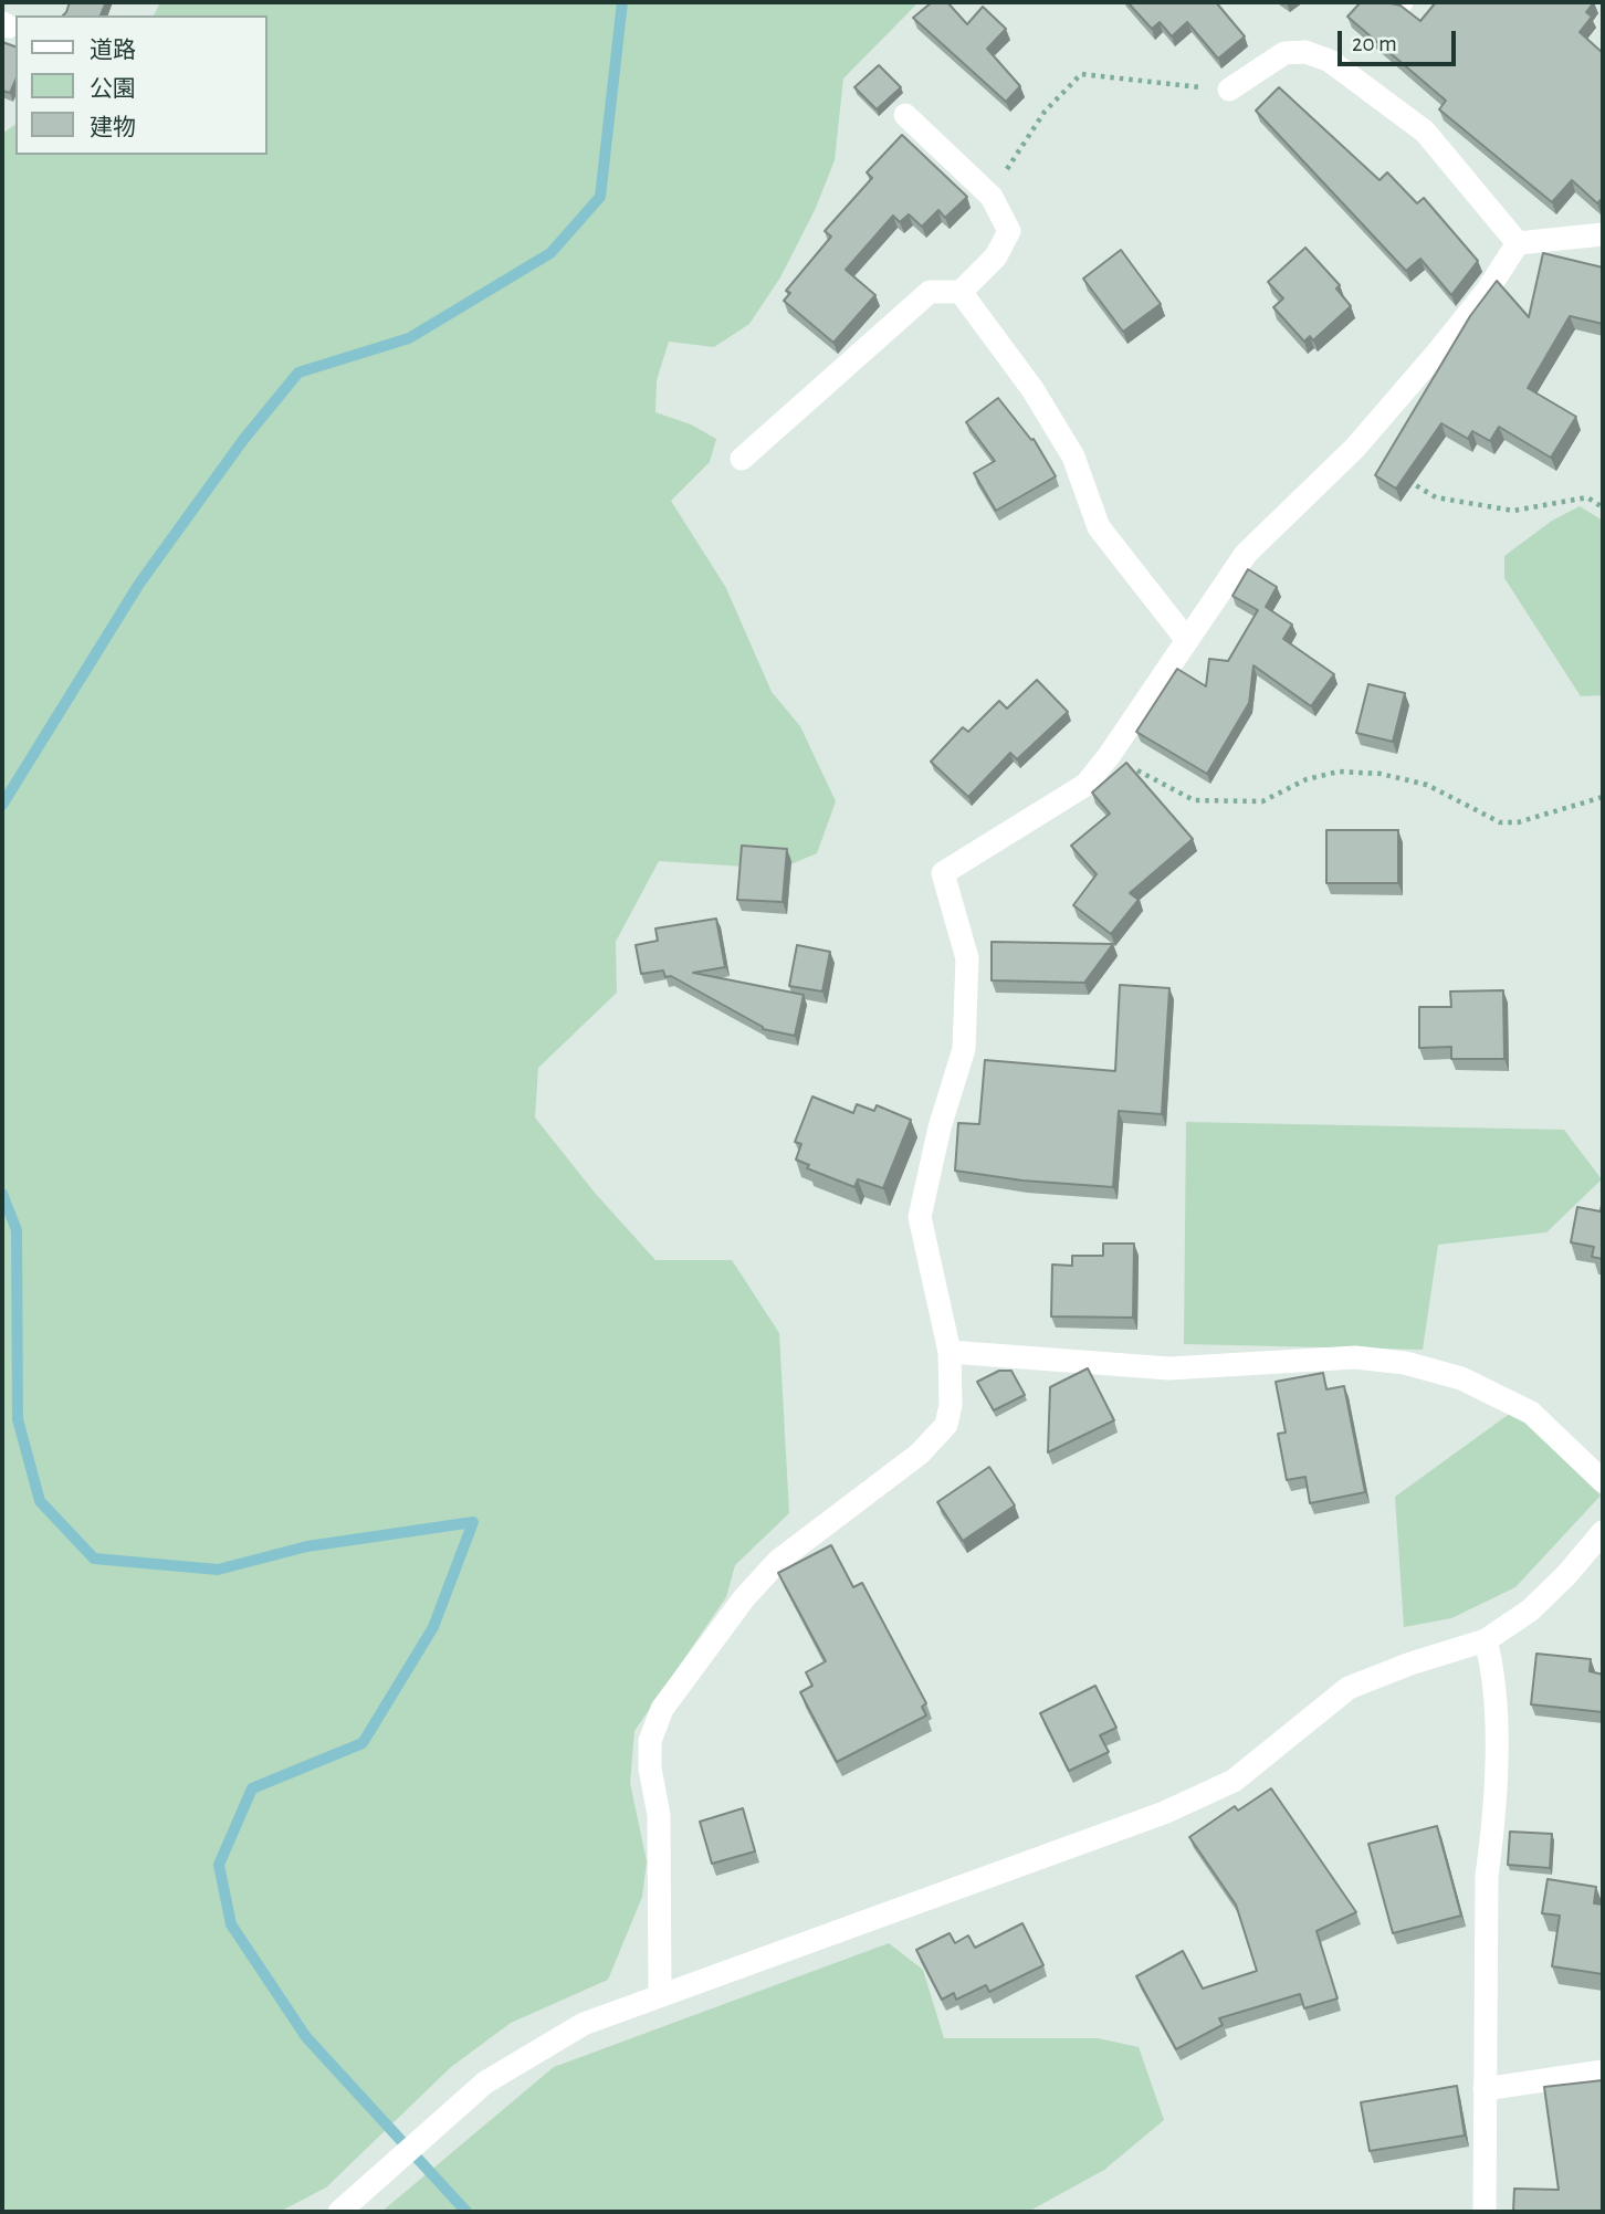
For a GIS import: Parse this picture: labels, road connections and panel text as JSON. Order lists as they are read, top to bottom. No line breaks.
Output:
{"legend":["道路","公園","建物"],"scale_bar":"20 m"}
